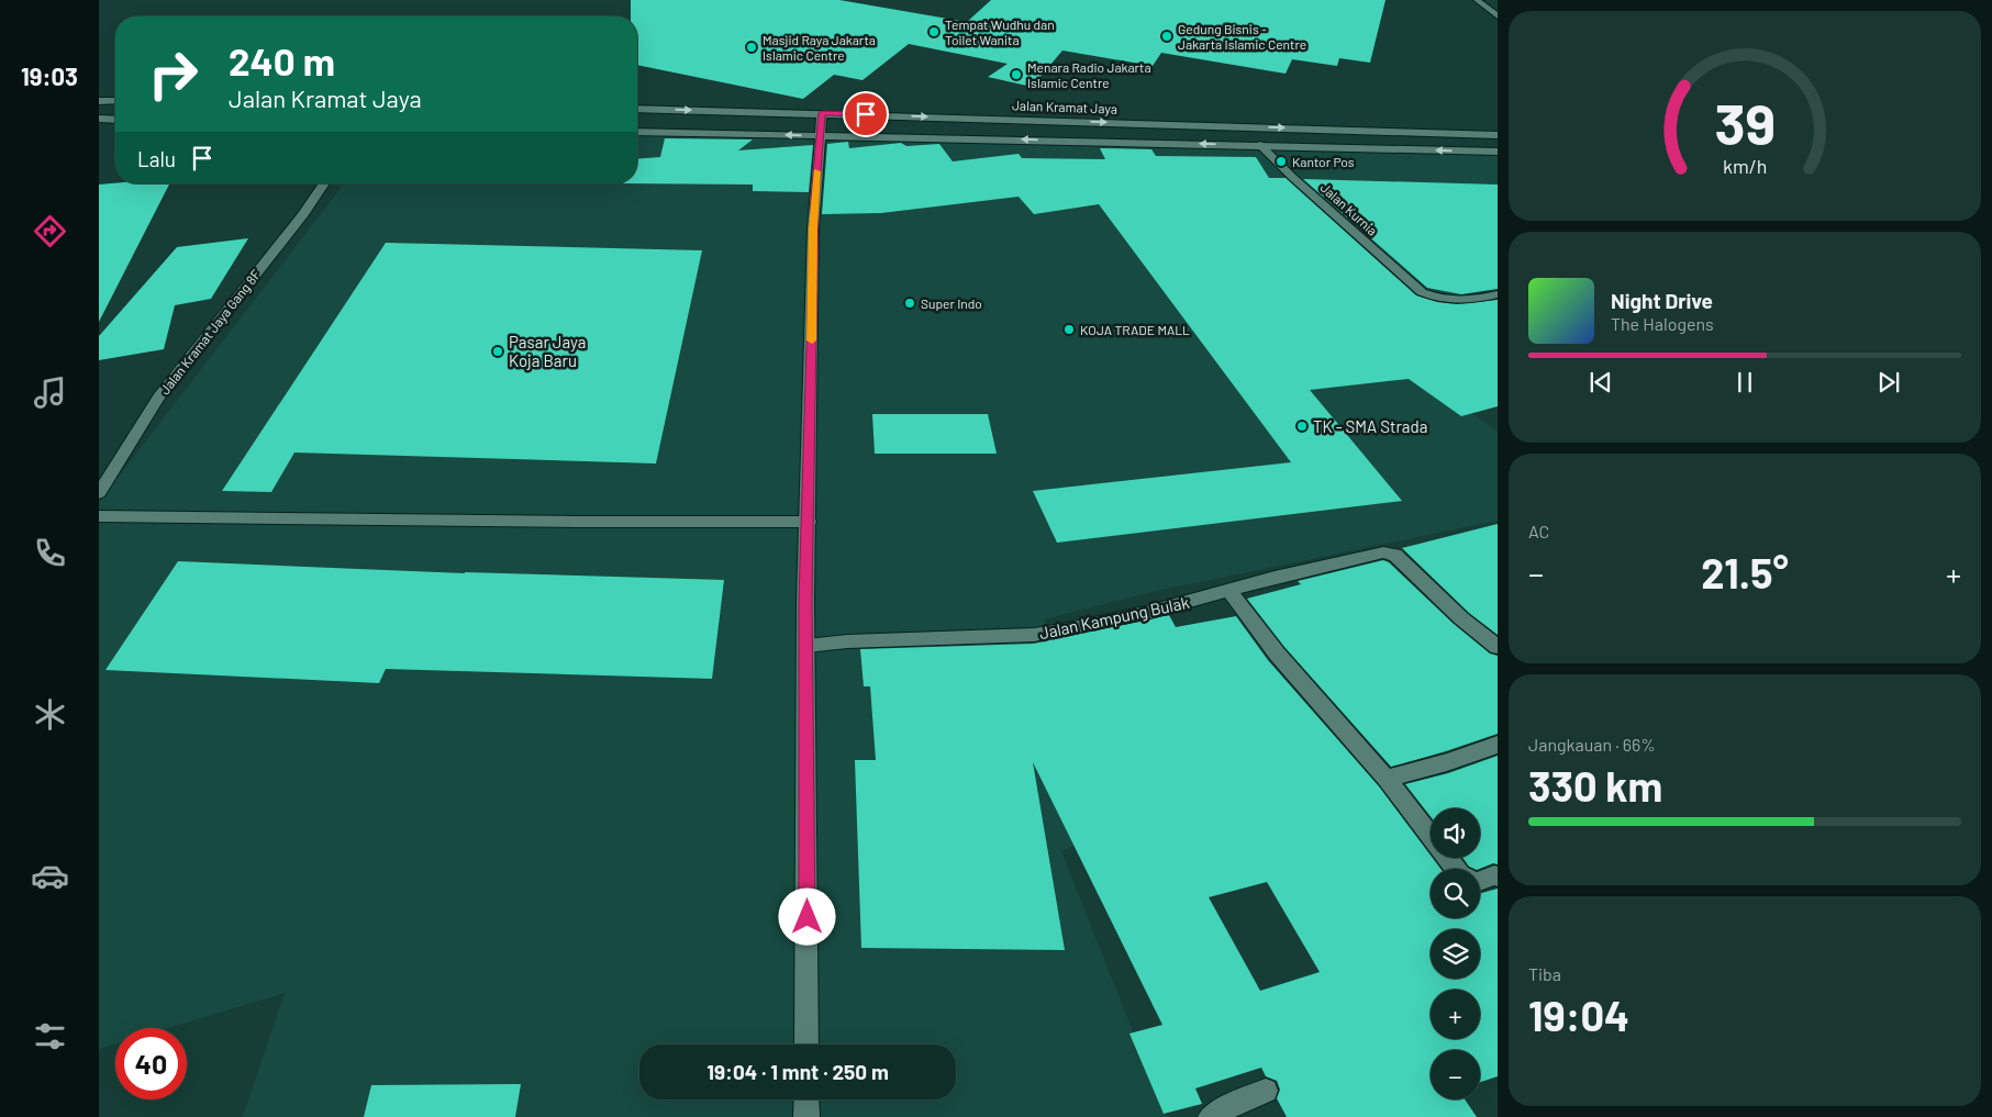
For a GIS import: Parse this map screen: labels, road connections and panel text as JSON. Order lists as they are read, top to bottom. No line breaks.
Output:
{"streets":{"street":["Jalan Kramat Jaya","Jalan Kurnia","Jalan Kramat Jaya Gang 8F","Jalan Kampung Bulak"]},"places":["Tempat Wudhu dan Toilet Wanita","Gedung Bisnis - Jakarta Islamic Centre","Masjid Raya Jakarta Islamic Centre","Menara Radio Jakarta Islamic Centre","Kantor Pos","Super Indo","KOJA TRADE MALL","Pasar Jaya Koja Baru","TK - SMA Strada"],"page":{"tabs":"19:03","turn":["240 m","Jalan Kramat Jaya"],"then":"Lalu","song":["Night Drive","The Halogens"],"tile":["AC",["Jangkauan · 66%","330 km"],["Tiba","19:04"]],"heat":["−","21.5°","+"],"map_buttons":["+","−"],"limit":"40","trip":"19:04 · 1 mnt · 250 m","gauge":["39","km/h"]}}
